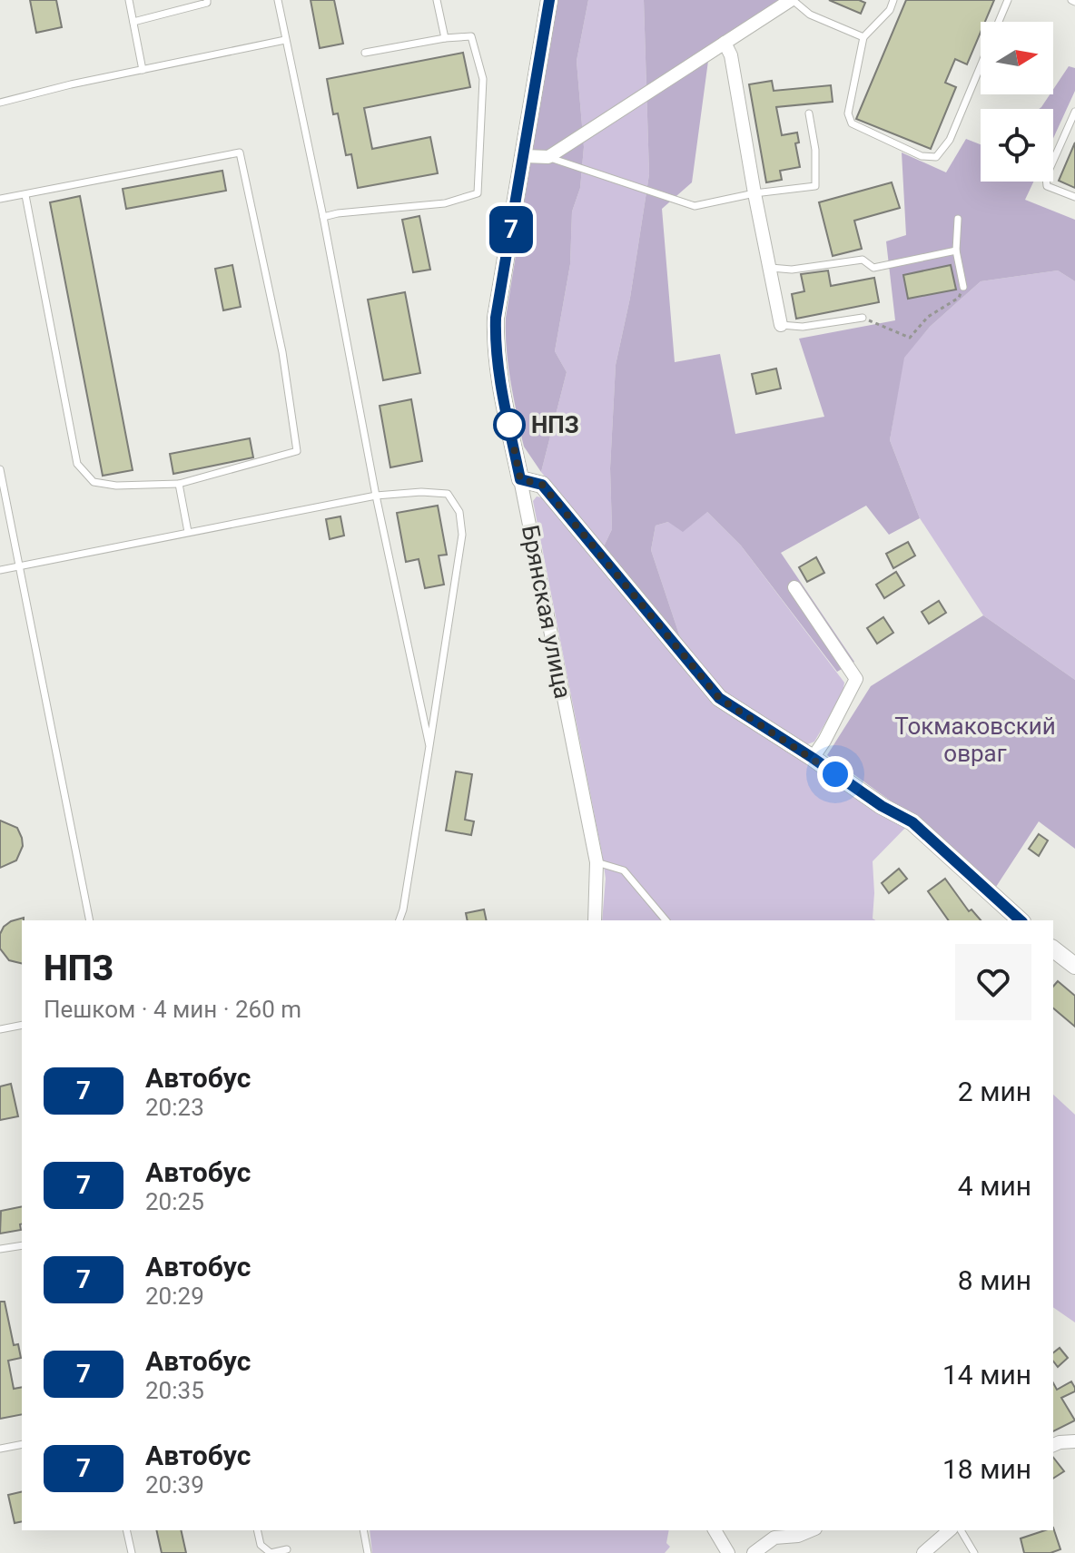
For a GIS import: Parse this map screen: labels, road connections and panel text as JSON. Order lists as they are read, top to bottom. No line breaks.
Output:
{"streets":{"street":["Брянская улица"]},"parks":["Токмаковский овраг"],"places":["НПЗ"],"lines":["bus line 7"],"north":"right","page":{"on_map":"7","heading":["НПЗ","Пешком · 4 мин · 260 m"],"list":[{"mark":"7","name":"Автобус","note":"20:23","value":"2 мин"},{"mark":"7","name":"Автобус","note":"20:25","value":"4 мин"},{"mark":"7","name":"Автобус","note":"20:29","value":"8 мин"},{"mark":"7","name":"Автобус","note":"20:35","value":"14 мин"},{"mark":"7","name":"Автобус","note":"20:39","value":"18 мин"}]}}
